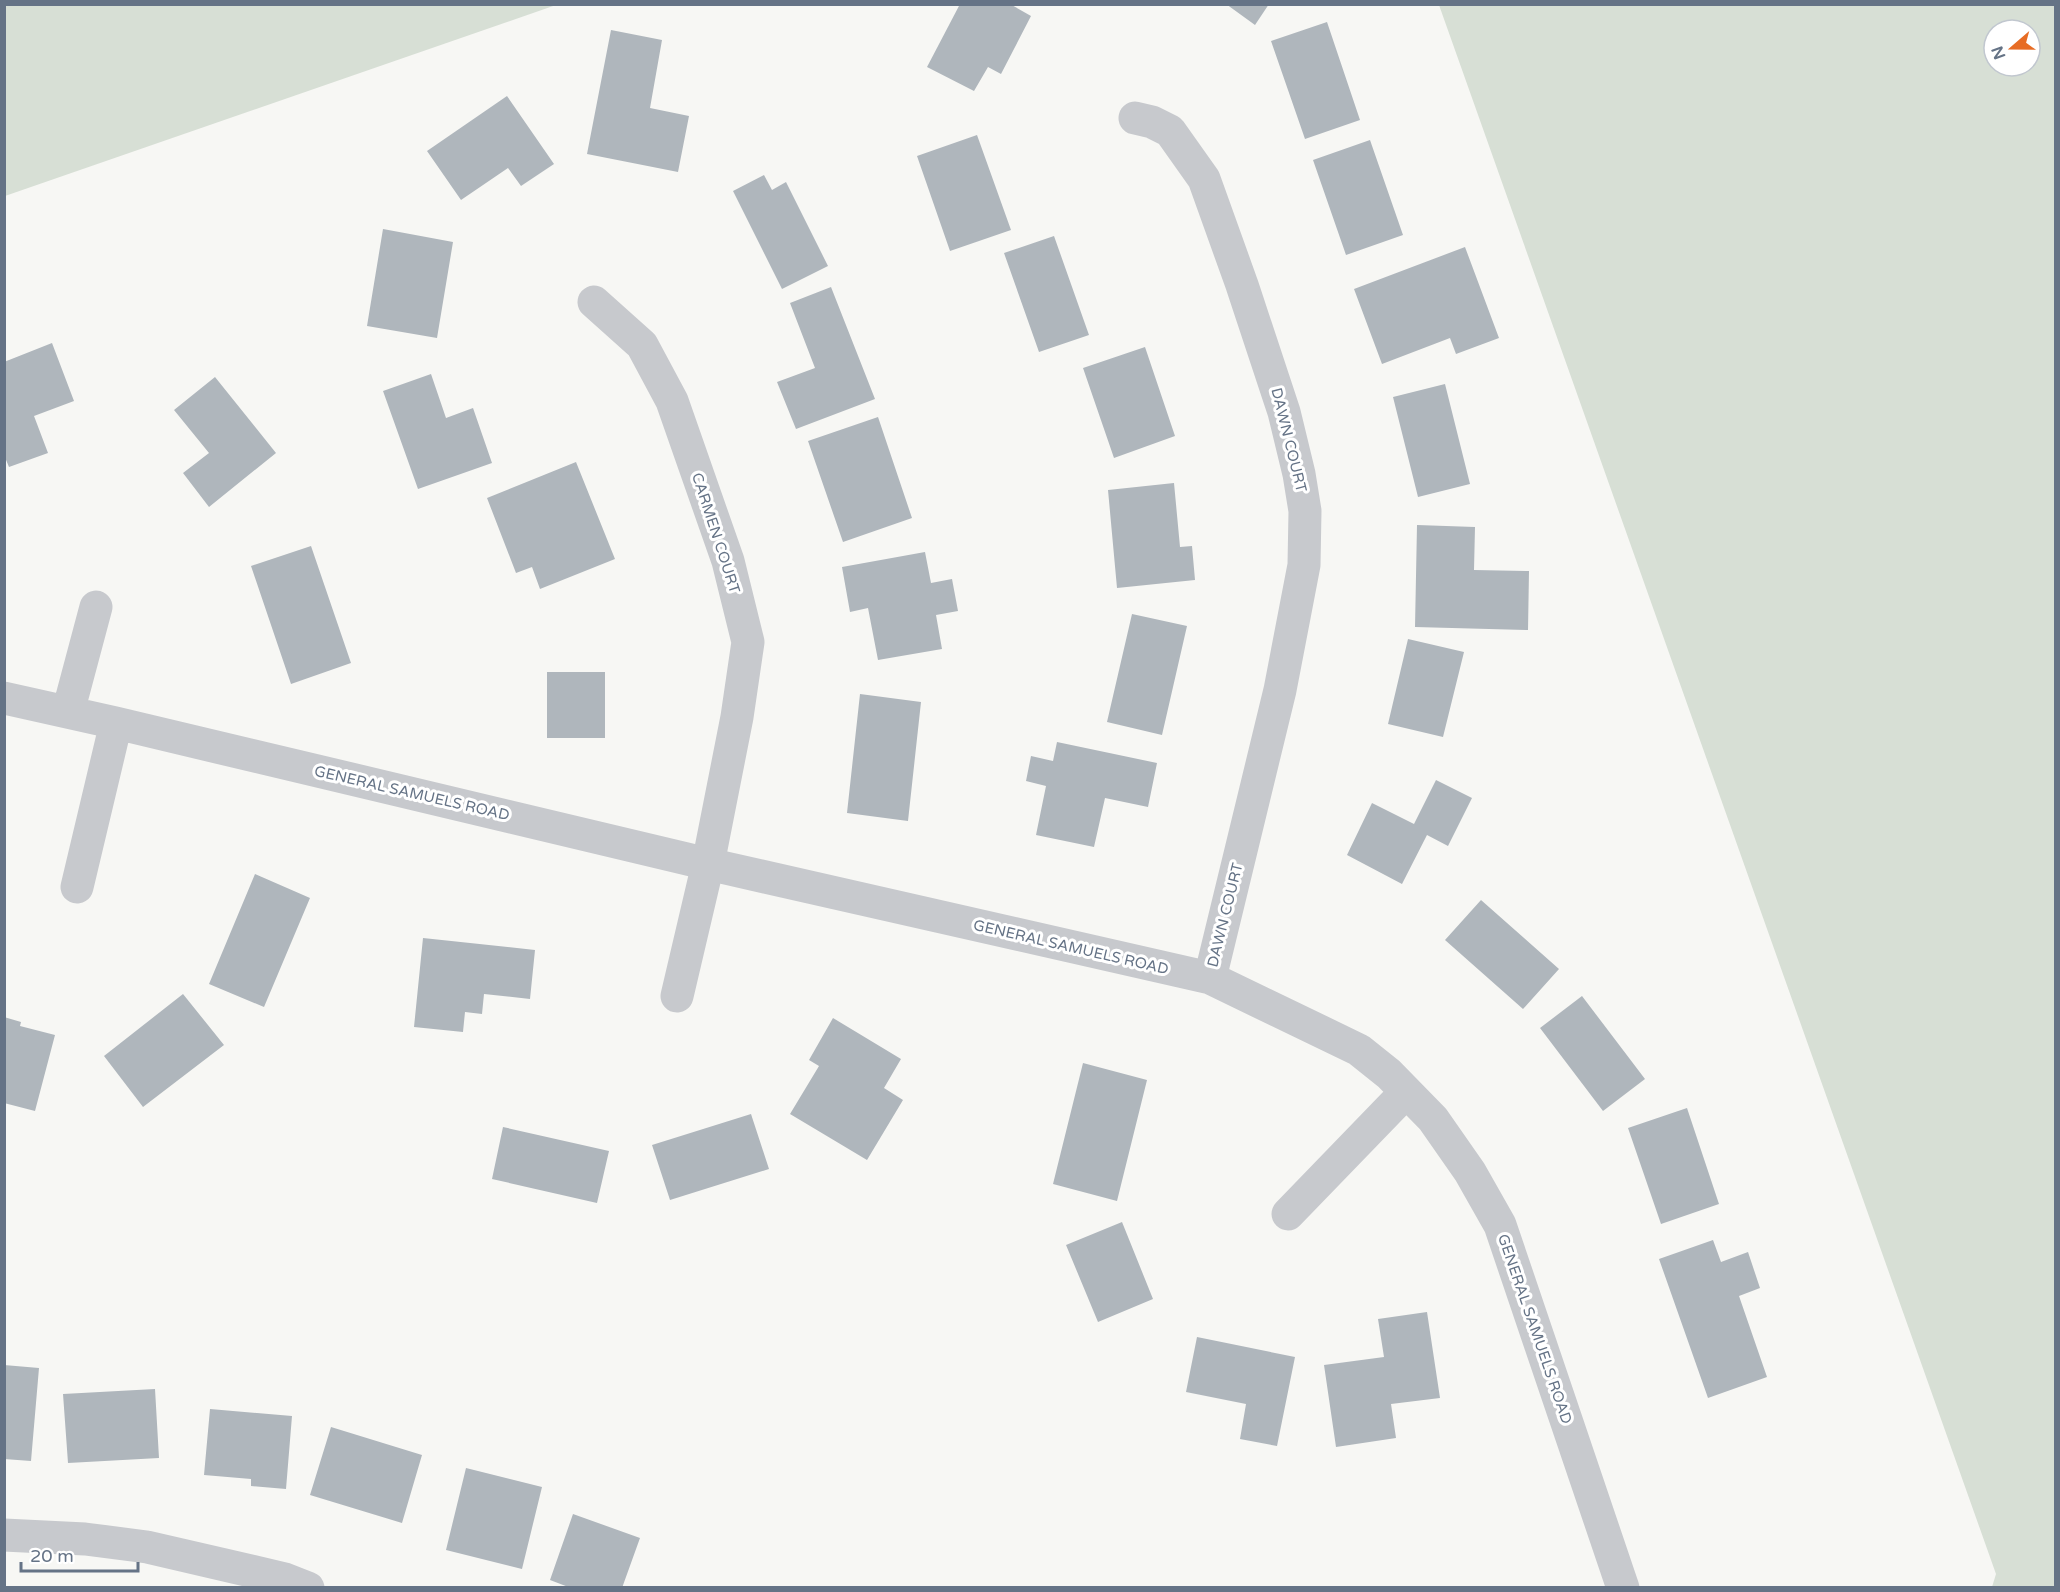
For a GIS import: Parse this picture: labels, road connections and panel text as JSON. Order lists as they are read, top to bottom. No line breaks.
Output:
{"streets":{"street":["DAWN COURT","CARMEN COURT","GENERAL SAMUELS ROAD"]},"crossings":[["DAWN COURT","GENERAL SAMUELS ROAD"],["CARMEN COURT","GENERAL SAMUELS ROAD"]],"scale_bar":"20 m","north":"left"}
